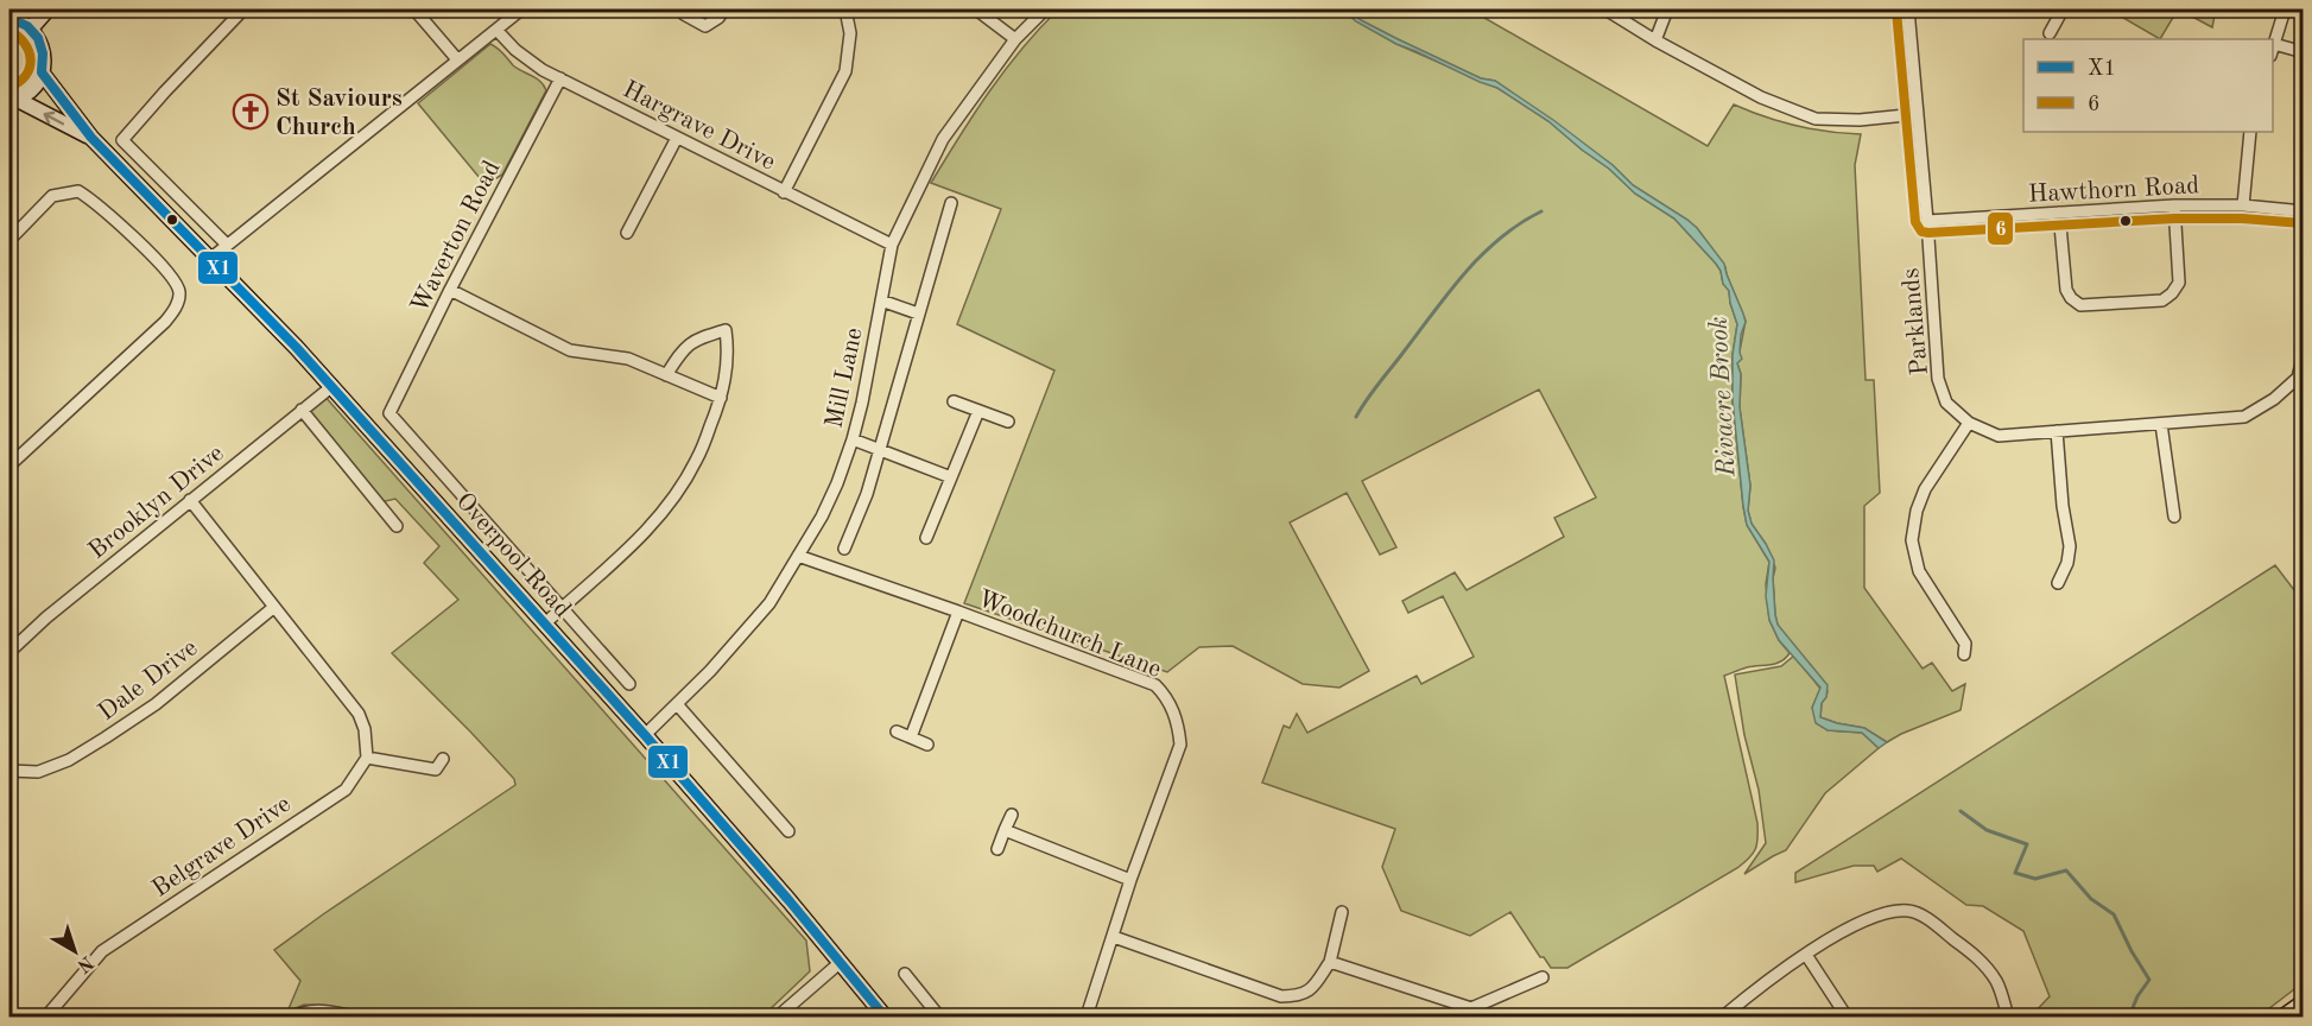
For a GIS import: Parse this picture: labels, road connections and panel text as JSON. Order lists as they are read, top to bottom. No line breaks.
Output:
{"streets":{"main road":["Overpool Road"],"street":["Hargrave Drive","Hawthorn Road","Waverton Road","Parklands","Mill Lane","Brooklyn Drive","Woodchurch Lane","Dale Drive","Belgrave Drive"]},"crossings":[["Hargrave Drive","Waverton Road"],["Hargrave Drive","Mill Lane"],["Hawthorn Road","Parklands"],["Waverton Road","Overpool Road"],["Mill Lane","Overpool Road"],["Mill Lane","Woodchurch Lane"],["Brooklyn Drive","Overpool Road"]],"water":["Rivacre Brook"],"places":{"church":["St Saviours Church"]},"lines":["transit line 6","transit line X1"],"legend":["X1","6"],"north":"bottom right"}
